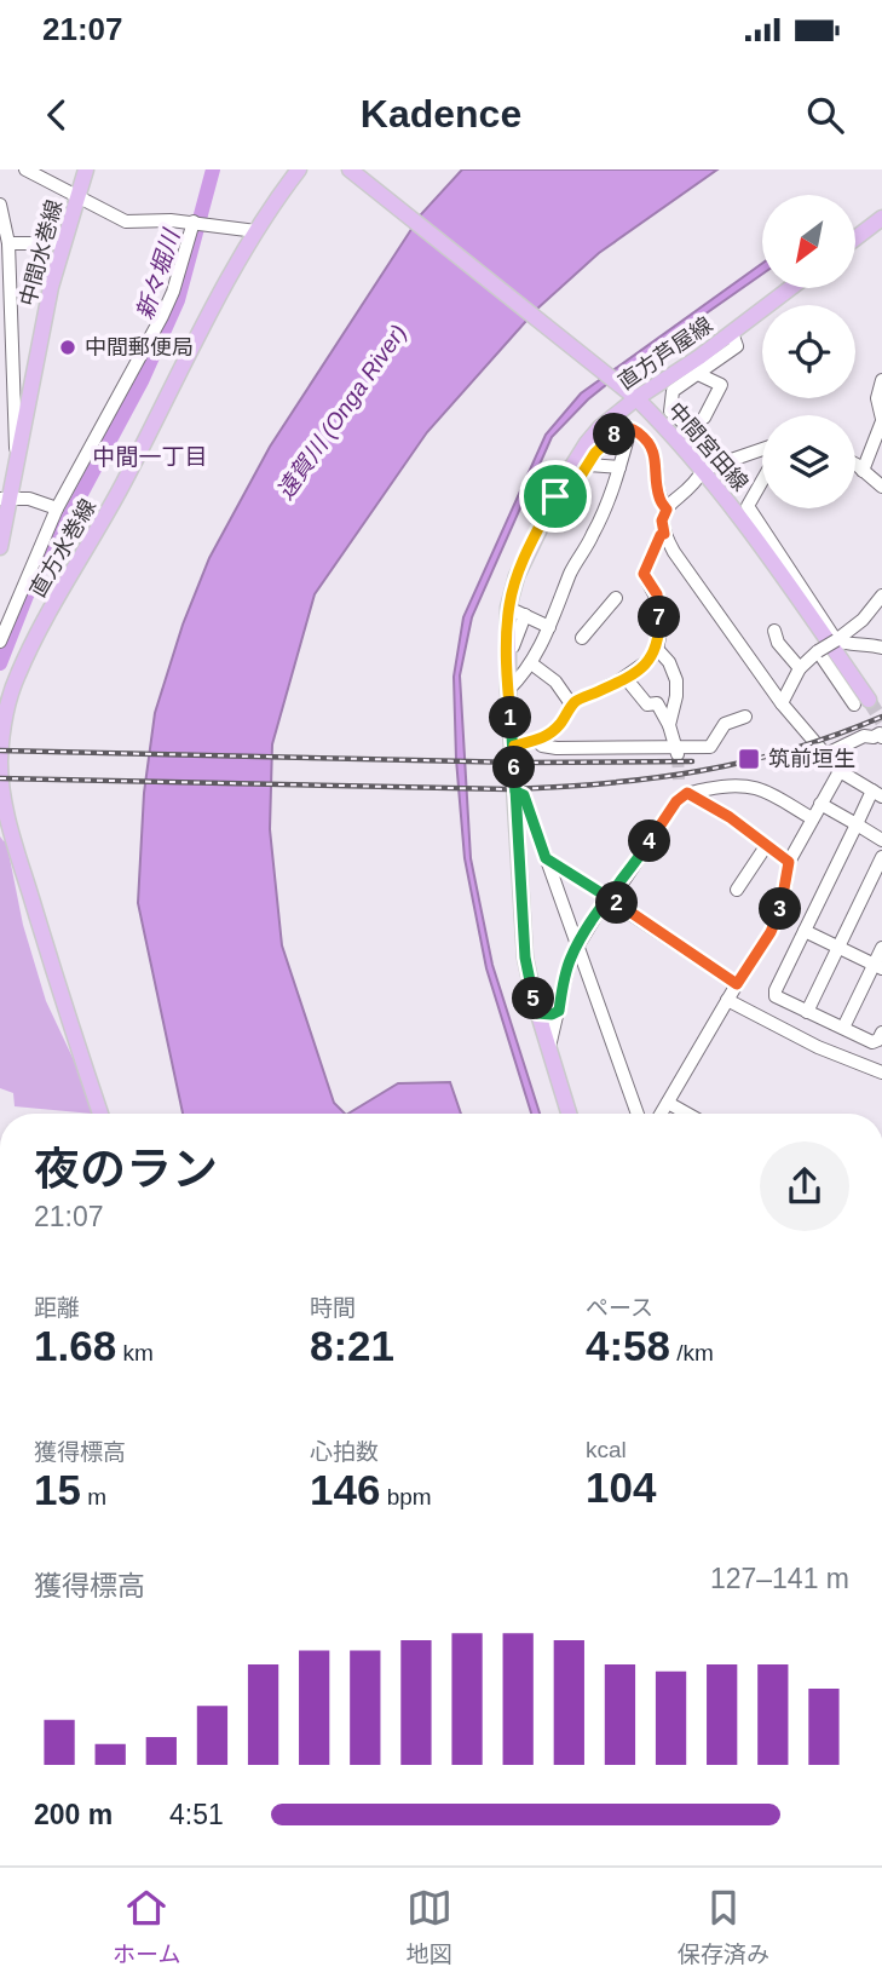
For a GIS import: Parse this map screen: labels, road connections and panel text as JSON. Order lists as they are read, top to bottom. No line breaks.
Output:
{"streets":{"main road":["中間水巻線","直方芦屋線","中間宮田線","直方水巻線"]},"crossings":[["直方芦屋線","中間宮田線"]],"districts":["中間一丁目"],"water":["新々堀川","遠賀川 (Onga River)"],"places":{"other":["中間郵便局"],"transit":["筑前垣生"]},"north":"bottom left","page":{"status":"21:07","header":"Kadence","pins":["8","7","1","6","4","2","3","5"],"heading":["夜のラン","21:07"],"stats":[["距離","1.68 km"],["時間","8:21"],["ペース","4:58 /km"],["獲得標高","15 m"],["心拍数","146 bpm"],["kcal","104"]],"chart":["獲得標高","127–141 m"],"list":[{"name":"200 m","note":"4:51"}],"tabs":["ホーム","地図","保存済み"]}}
